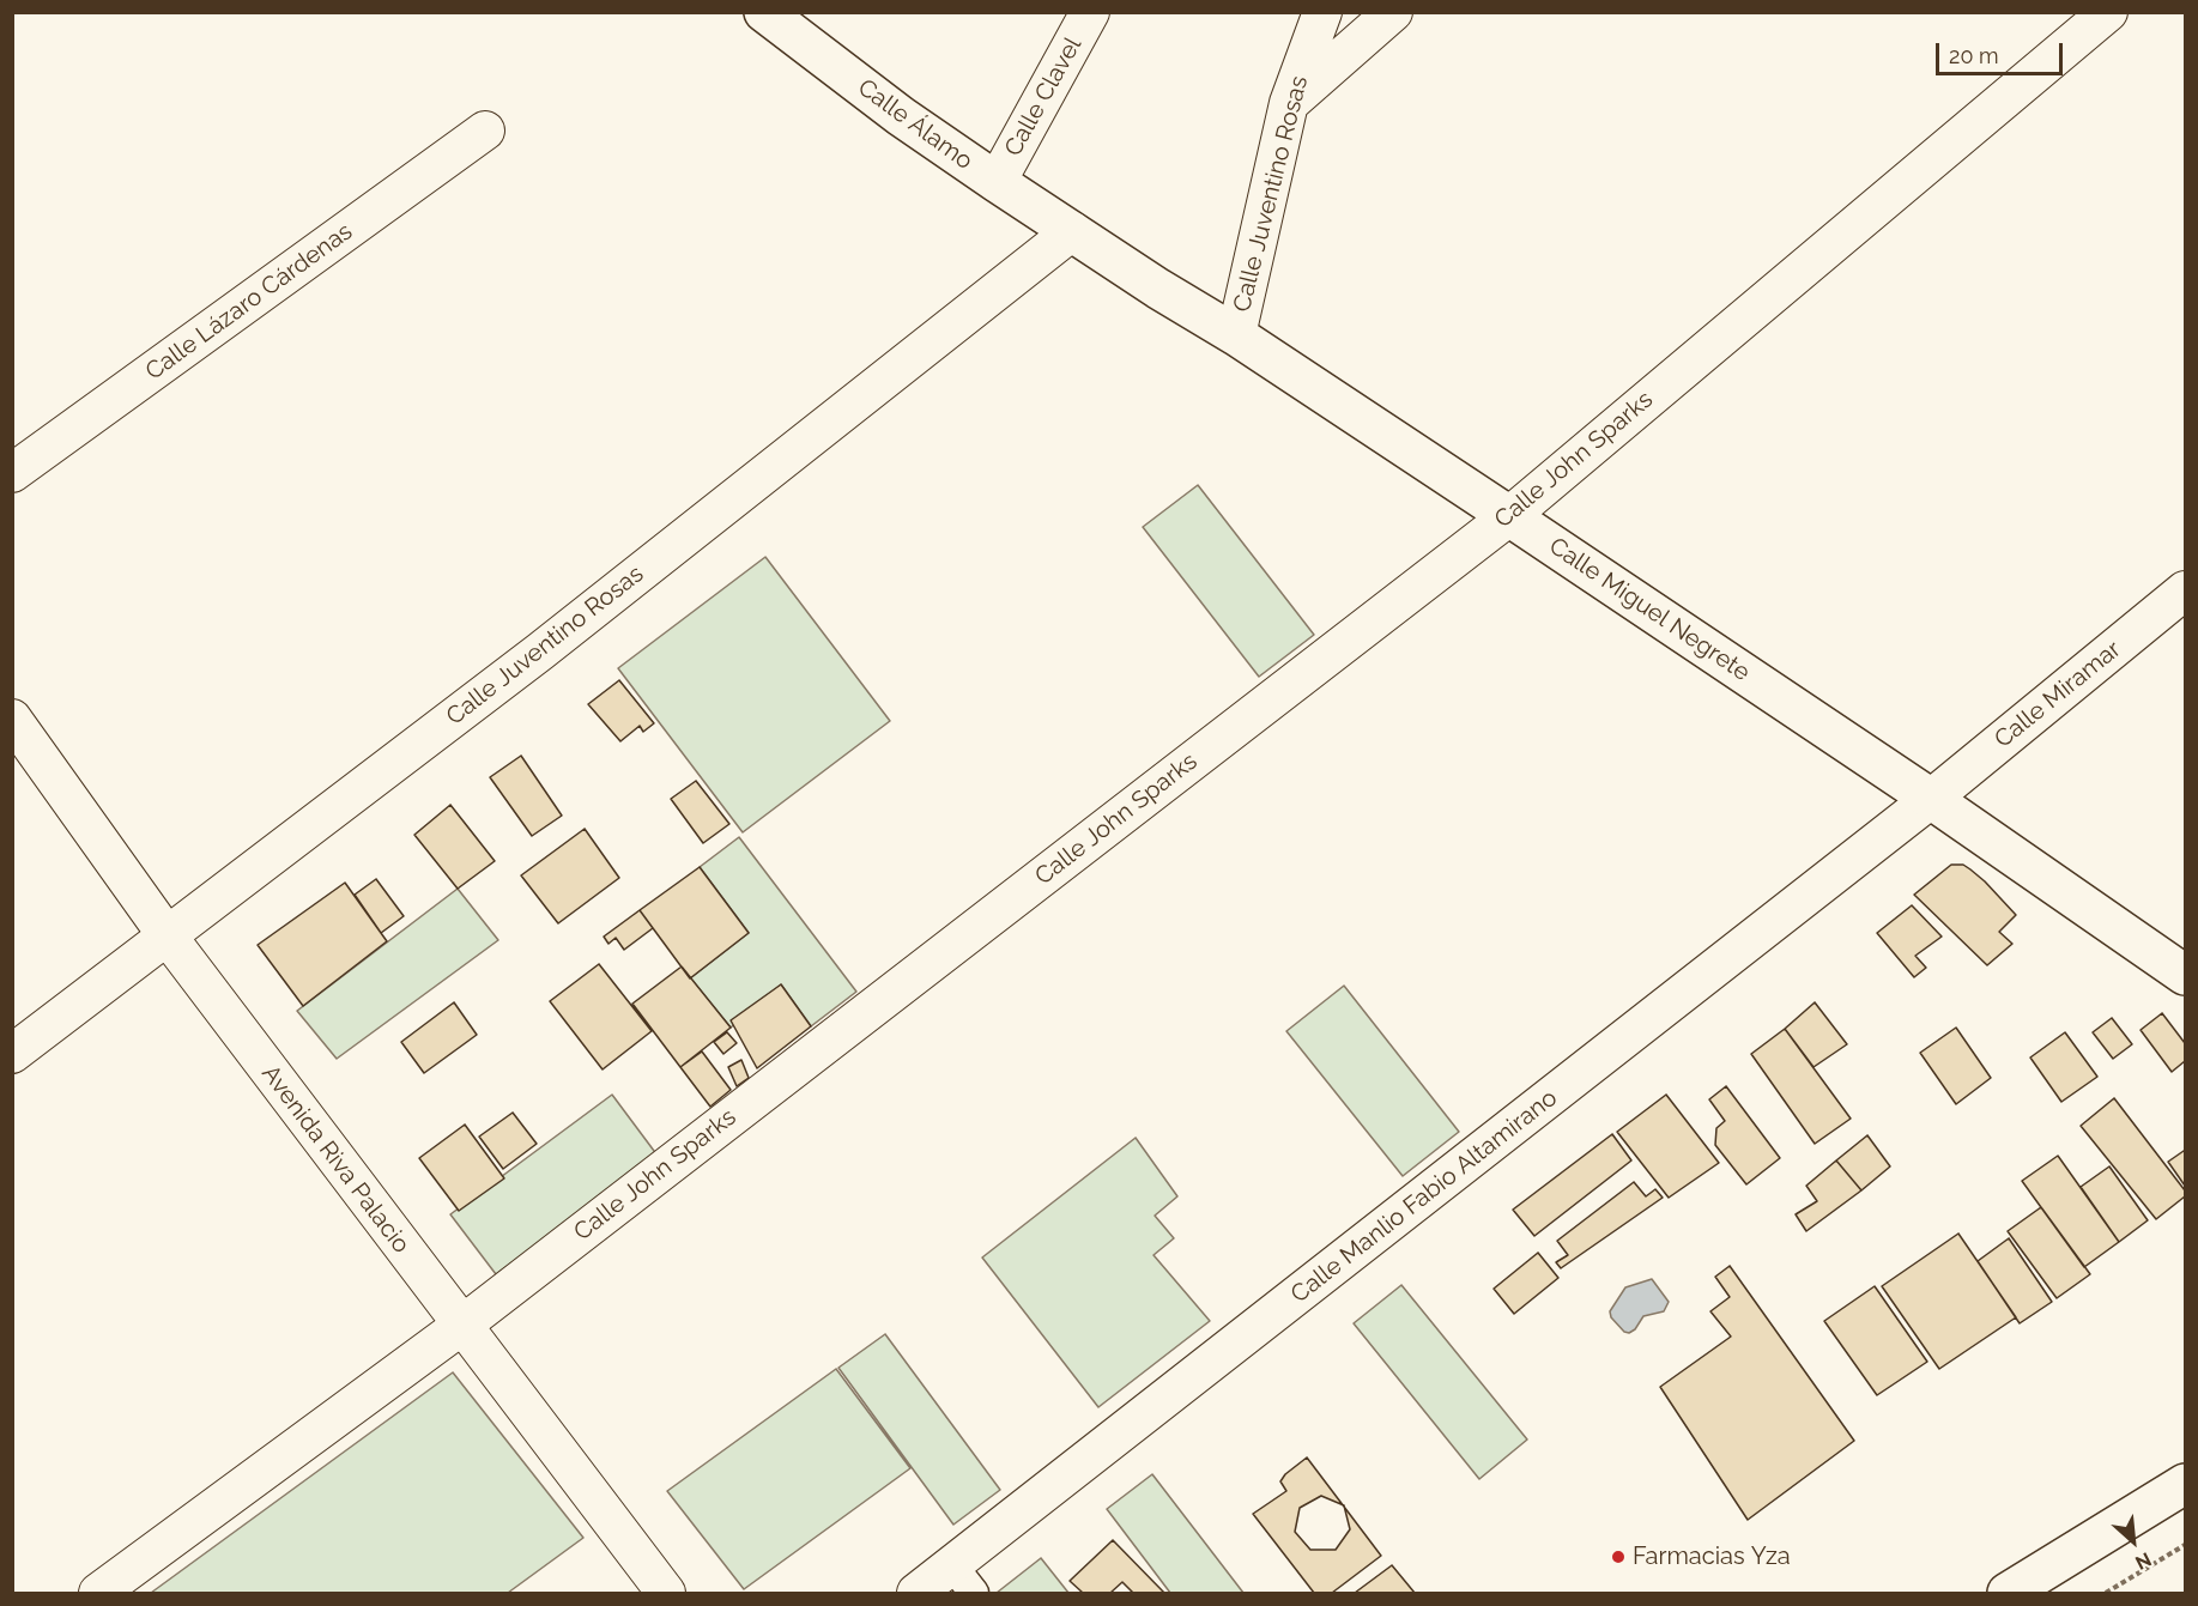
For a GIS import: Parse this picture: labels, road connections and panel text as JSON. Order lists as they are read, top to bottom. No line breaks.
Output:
{"streets":{"main road":["Calle Álamo","Calle Miguel Negrete"],"street":["Calle Clavel","Calle Juventino Rosas","Calle Lázaro Cárdenas","Calle John Sparks","Calle Miramar","Avenida Riva Palacio","Calle Manlio Fabio Altamirano"]},"crossings":[["Calle Clavel","Calle Álamo"],["Calle Álamo","Calle Juventino Rosas"],["Calle Álamo","Calle Miguel Negrete"],["Calle Juventino Rosas","Calle Miguel Negrete"],["Calle Juventino Rosas","Avenida Riva Palacio"],["Calle John Sparks","Calle Miguel Negrete"],["Calle John Sparks","Avenida Riva Palacio"],["Calle Miguel Negrete","Calle Miramar"],["Calle Miguel Negrete","Calle Manlio Fabio Altamirano"],["Calle Miramar","Calle Manlio Fabio Altamirano"]],"places":["Farmacias Yza"],"scale_bar":"20 m","north":"bottom right"}
